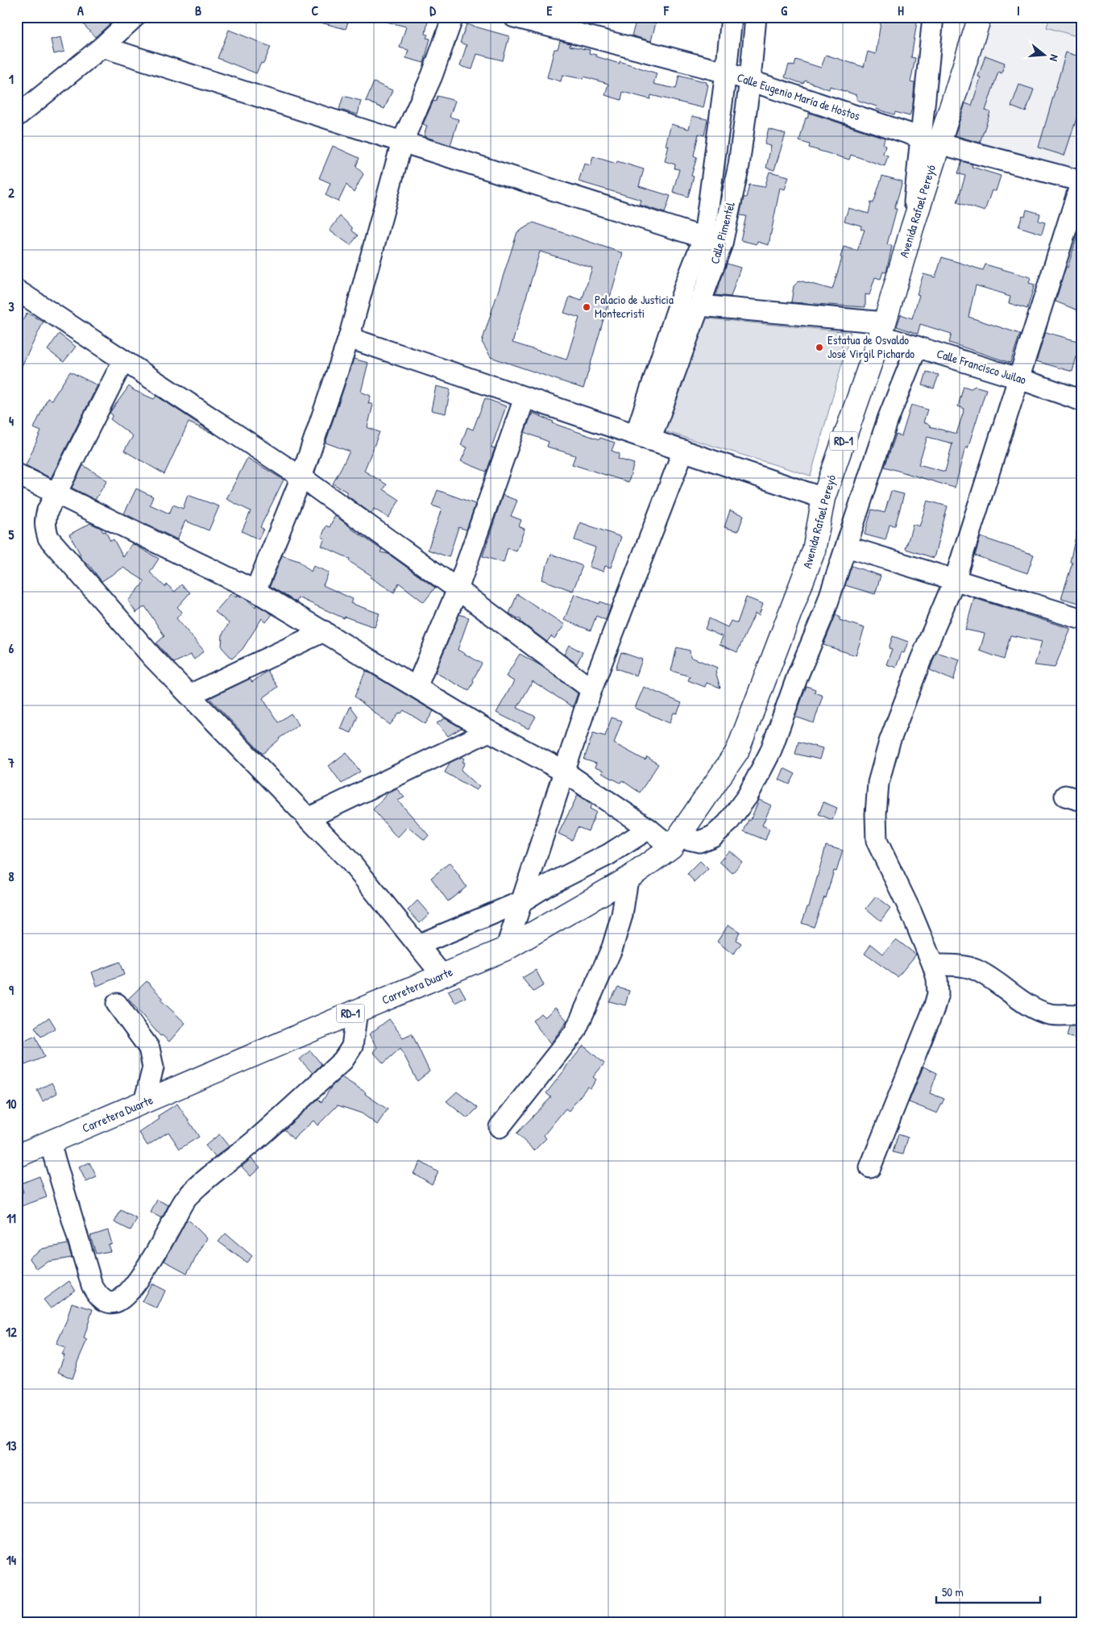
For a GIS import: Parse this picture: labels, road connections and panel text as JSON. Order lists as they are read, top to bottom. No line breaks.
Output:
{"streets":{"main road":["Avenida Rafael Pereyó","RD-1","Carretera Duarte"],"street":["Calle Eugenio María de Hostos","Calle Pimentel","Calle Francisco Juilao"]},"crossings":[["Calle Eugenio María de Hostos","Avenida Rafael Pereyó"],["Calle Eugenio María de Hostos","Calle Pimentel"],["Avenida Rafael Pereyó","Calle Francisco Juilao"],["Avenida Rafael Pereyó","Carretera Duarte"],["Calle Pimentel","Calle Francisco Juilao"]],"places":["Palacio de Justicia Montecristi","Estatua de Osvaldo José Virgil Pichardo"],"scale_bar":"50 m","north":"right","grid":{"columns":["A","B","C","D","E","F","G","H","I"],"rows":["1","2","3","4","5","6","7","8","9","10","11","12","13","14"]}}
